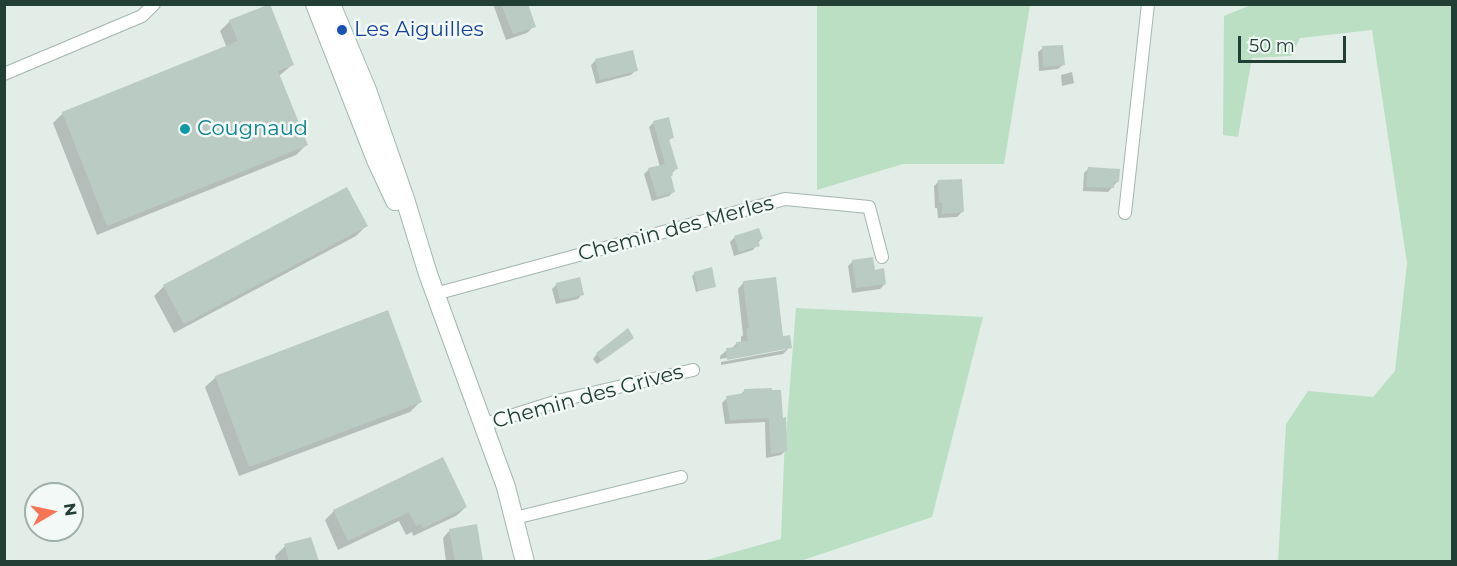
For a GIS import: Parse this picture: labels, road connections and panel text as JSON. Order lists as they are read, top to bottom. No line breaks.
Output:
{"streets":{"street":["Chemin des Merles","Chemin des Grives"]},"places":["Les Aiguilles","Cougnaud"],"scale_bar":"50 m","north":"right"}
